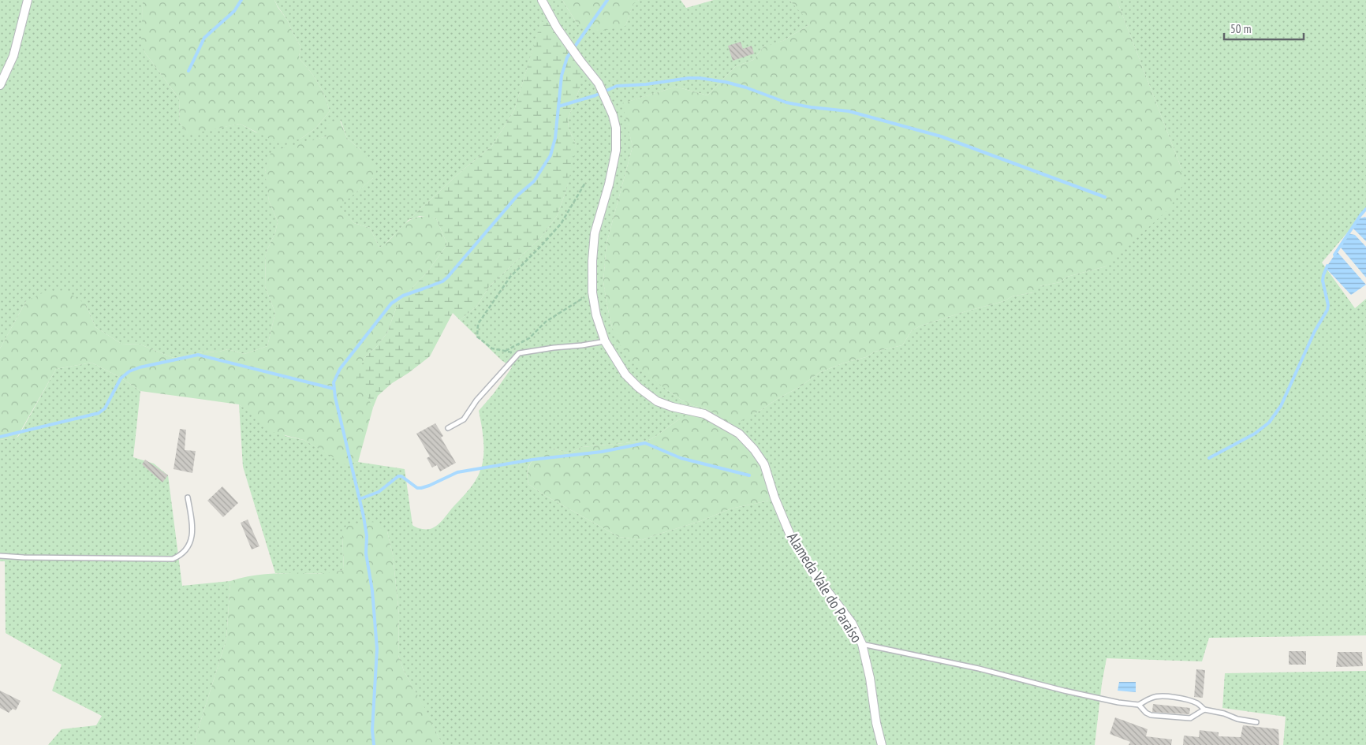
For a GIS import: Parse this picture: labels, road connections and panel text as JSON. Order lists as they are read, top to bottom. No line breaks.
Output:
{"streets":{"street":["Alameda Vale do Paraíso"]},"scale_bar":"50 m"}
